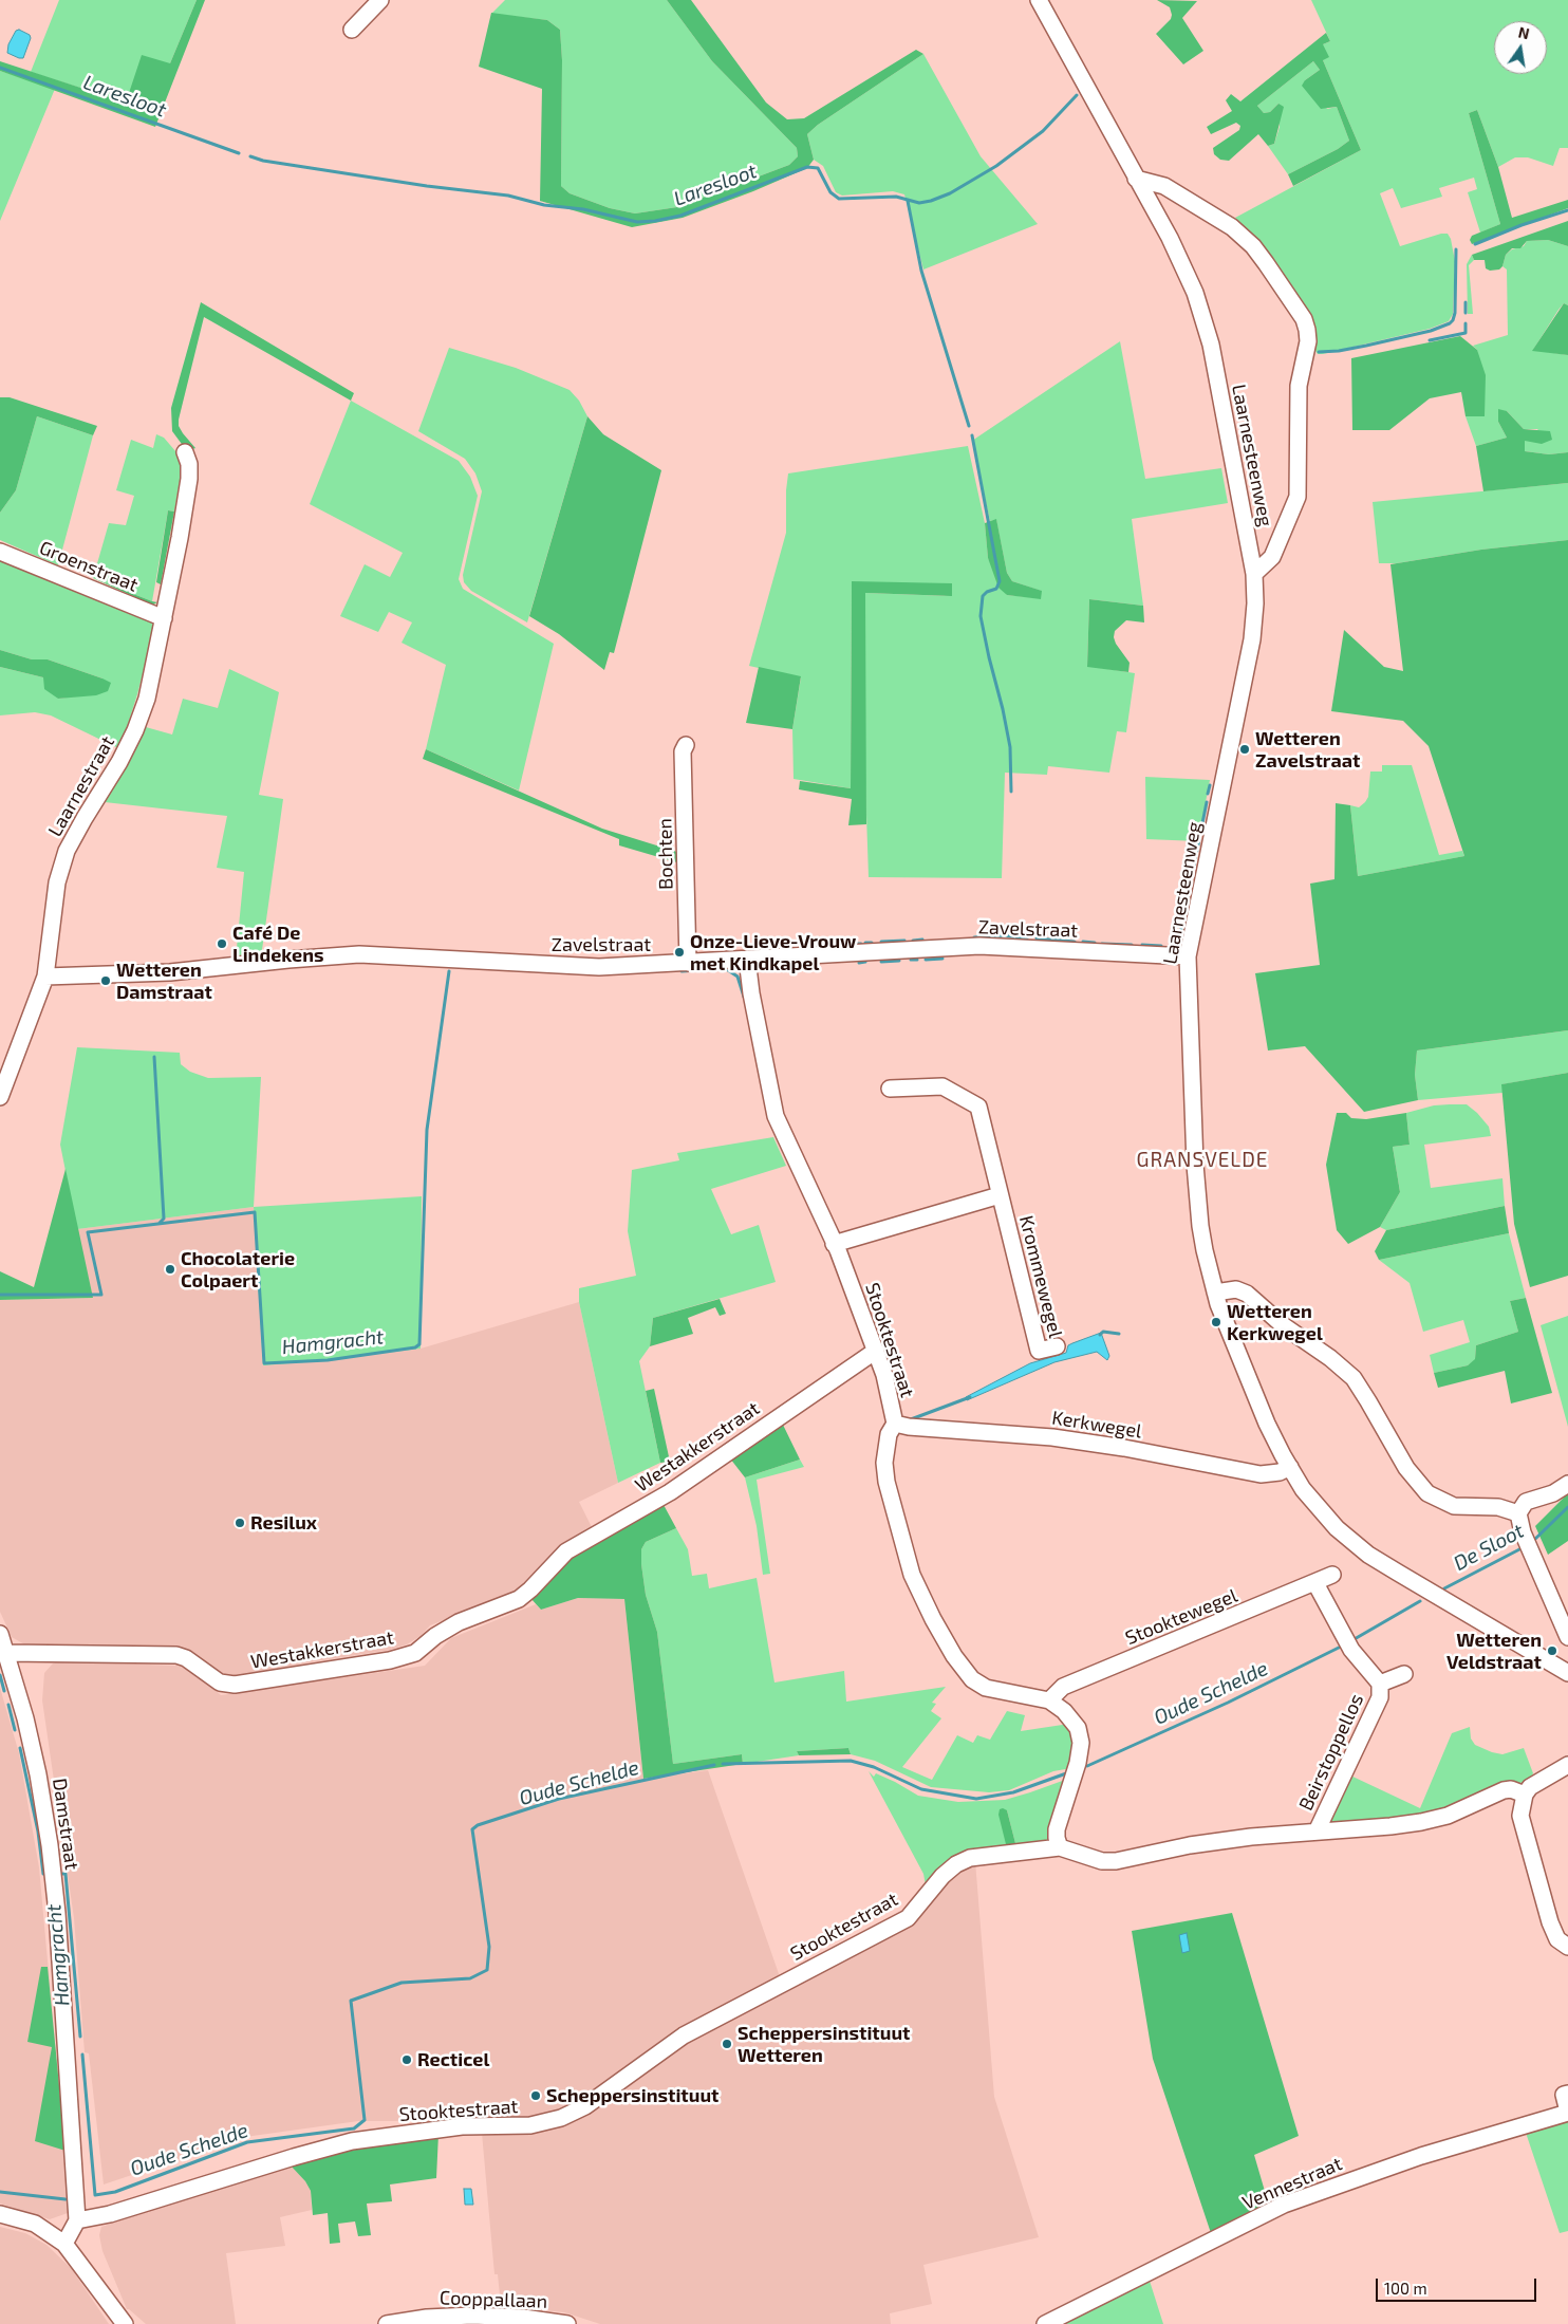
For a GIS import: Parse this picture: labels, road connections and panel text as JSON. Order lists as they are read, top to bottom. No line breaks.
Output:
{"streets":{"street":["Laarnesteenweg","Groenstraat","Laarnestraat","Bochten","Zavelstraat","Krommewegel","Stooktestraat","Kerkwegel","Westakkerstraat","Stooktewegel","Beirstoppellos","Damstraat","Vennestraat","Cooppallaan"]},"crossings":[["Laarnesteenweg","Zavelstraat"],["Laarnesteenweg","Kerkwegel"],["Groenstraat","Laarnestraat"],["Laarnestraat","Zavelstraat"],["Bochten","Zavelstraat"],["Zavelstraat","Stooktestraat"],["Stooktestraat","Kerkwegel"],["Stooktestraat","Westakkerstraat"],["Stooktestraat","Stooktewegel"],["Stooktestraat","Beirstoppellos"],["Stooktestraat","Damstraat"],["Westakkerstraat","Damstraat"],["Stooktewegel","Beirstoppellos"]],"districts":["GRANSVELDE"],"water":["Laresloot","Hamgracht","De Sloot","Oude Schelde"],"places":["Wetteren Zavelstraat","Café De Lindekens","Onze-Lieve-Vrouw met Kindkapel","Wetteren Damstraat","Chocolaterie Colpaert","Wetteren Kerkwegel","Resilux","Wetteren Veldstraat","Scheppersinstituut Wetteren","Recticel","Scheppersinstituut"],"scale_bar":"100 m","north":"top"}
